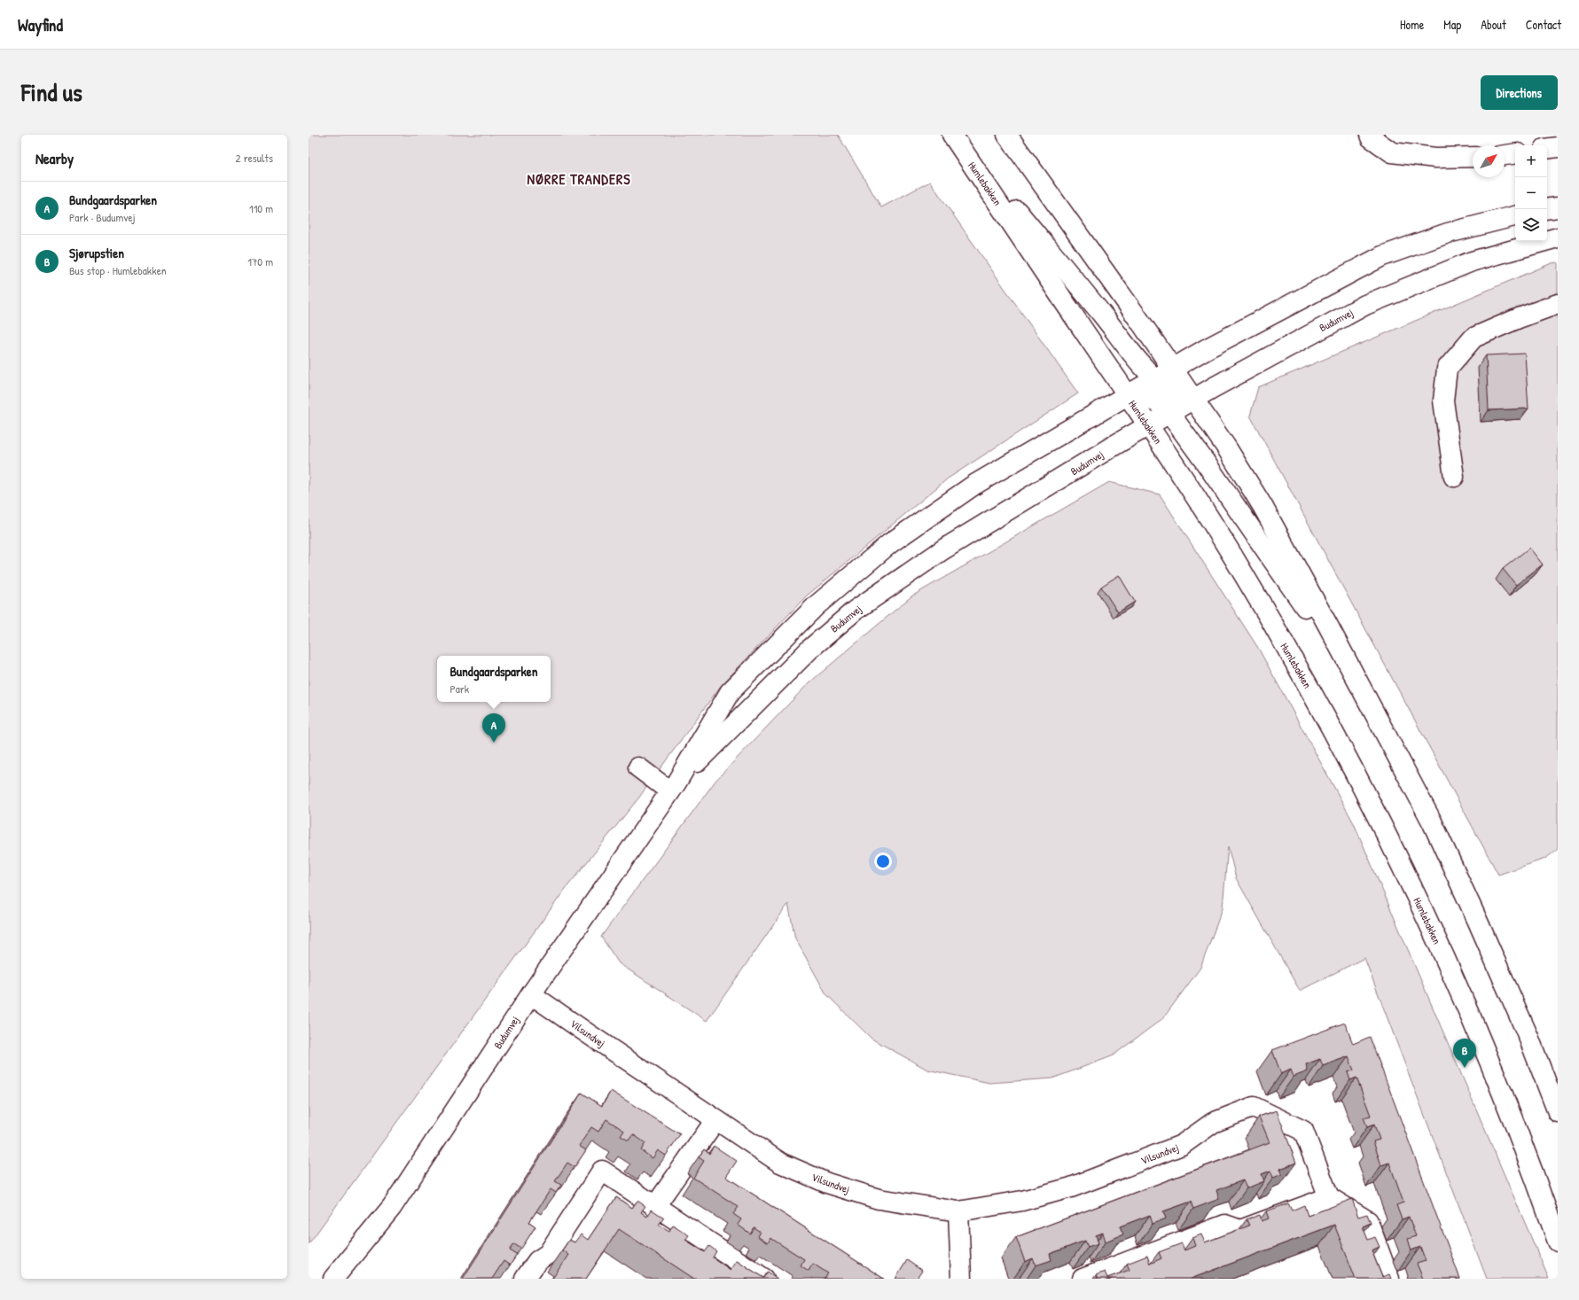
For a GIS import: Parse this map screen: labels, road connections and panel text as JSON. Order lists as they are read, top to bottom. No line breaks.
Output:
{"streets":{"street":["Humlebakken","Budumvej","Vilsundvej"]},"crossings":[["Humlebakken","Budumvej"],["Budumvej","Vilsundvej"]],"districts":["NØRRE TRANDERS"],"north":"top right","page":{"header":"Wayfind","nav":["Home","Map","About","Contact"],"title":"Find us","buttons":"Directions","heading":["Nearby","2 results"],"map_buttons":["+","−"],"list":[{"mark":"A","name":"Bundgaardsparken","note":"Park · Budumvej","value":"110 m"},{"mark":"B","name":"Sjørupstien","note":"Bus stop · Humlebakken","value":"170 m"}],"popup":["Bundgaardsparken","Park"],"pins":["A","B"]}}
